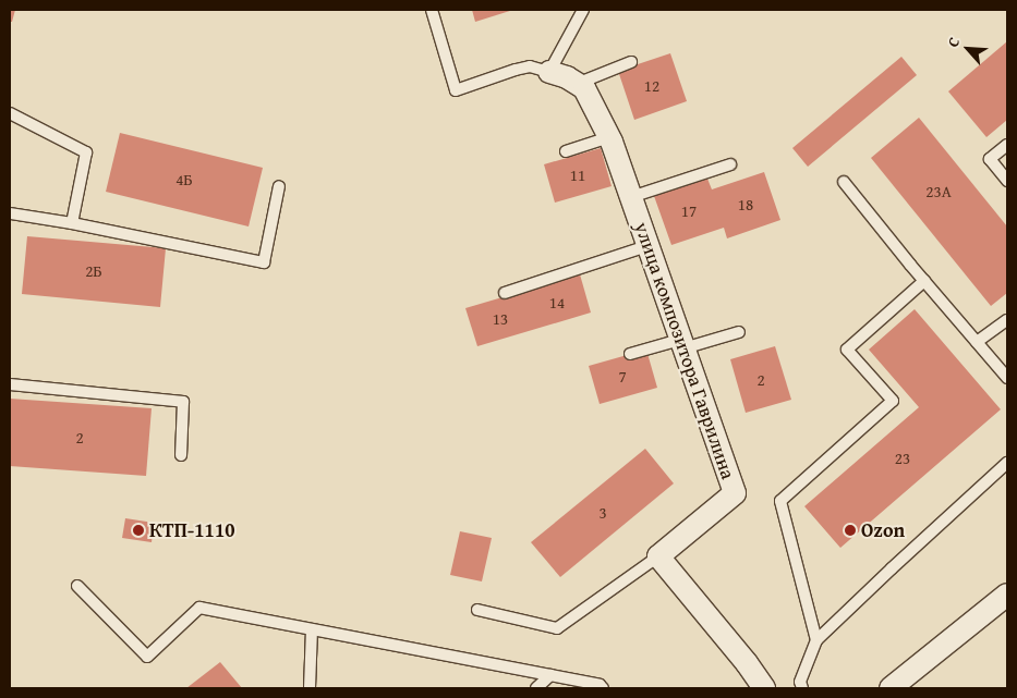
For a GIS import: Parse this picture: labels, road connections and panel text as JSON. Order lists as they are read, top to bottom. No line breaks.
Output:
{"streets":{"street":["улица композитора Гаврилина"]},"places":["КТП-1110","Ozon"],"house_numbers":["12","11","4Б","23А","18","17","2Б","14","13","7","2","2","23","3"],"north":"top left"}
